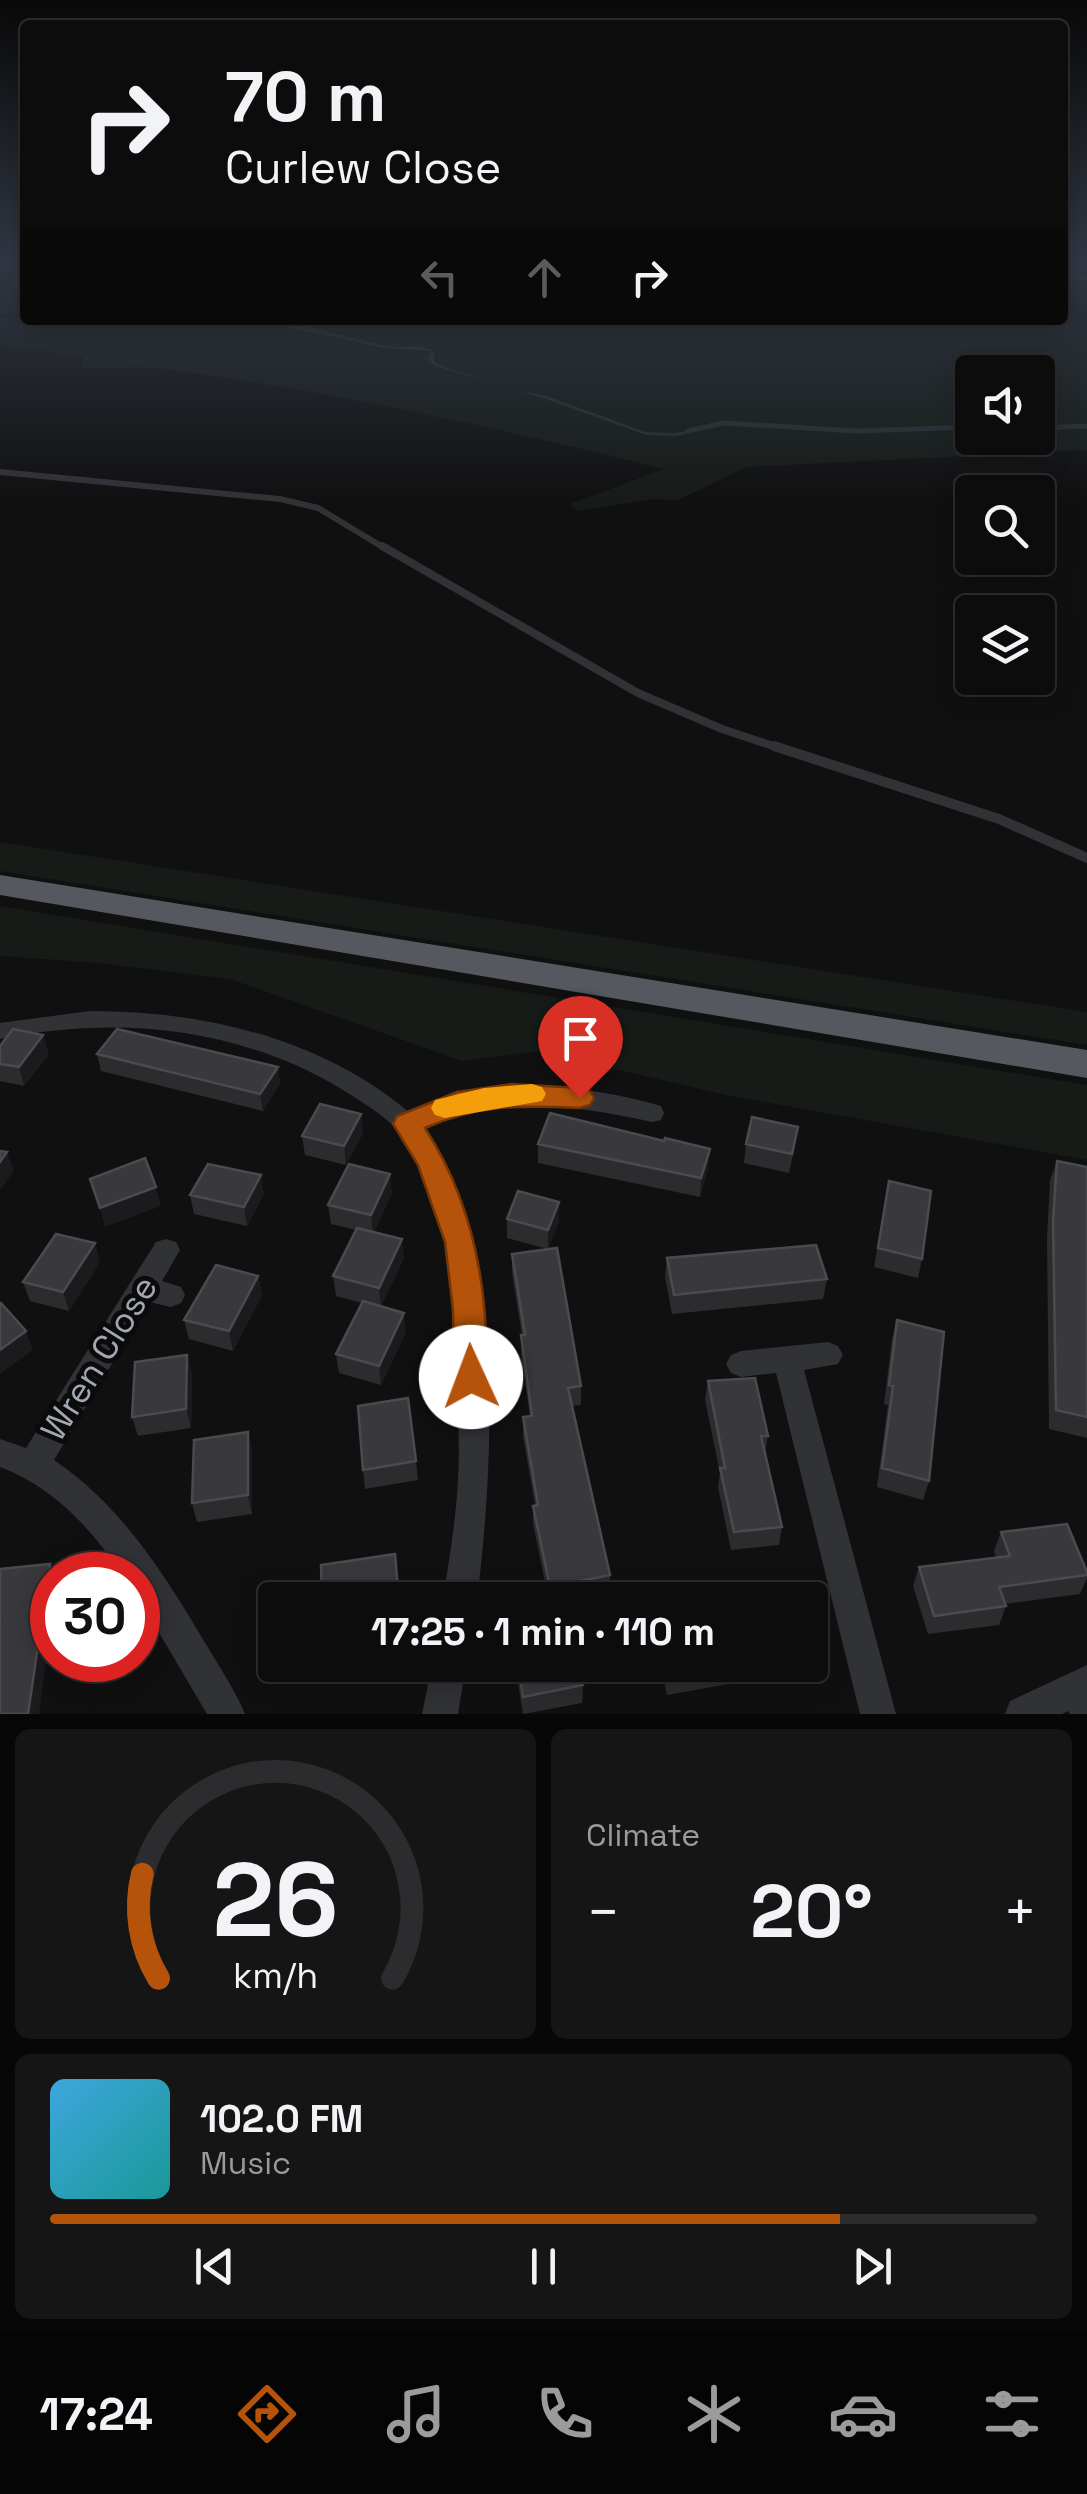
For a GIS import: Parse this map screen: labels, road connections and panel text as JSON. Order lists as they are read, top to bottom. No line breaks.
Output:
{"streets":{"street":["Wren Close"]},"page":{"turn":["70 m","Curlew Close"],"limit":"30","trip":"17:25 · 1 min · 110 m","tile":"Climate","heat":["−","20°","+"],"song":["102.0 FM","Music"],"tabs":"17:24","gauge":["26","km/h"]}}
